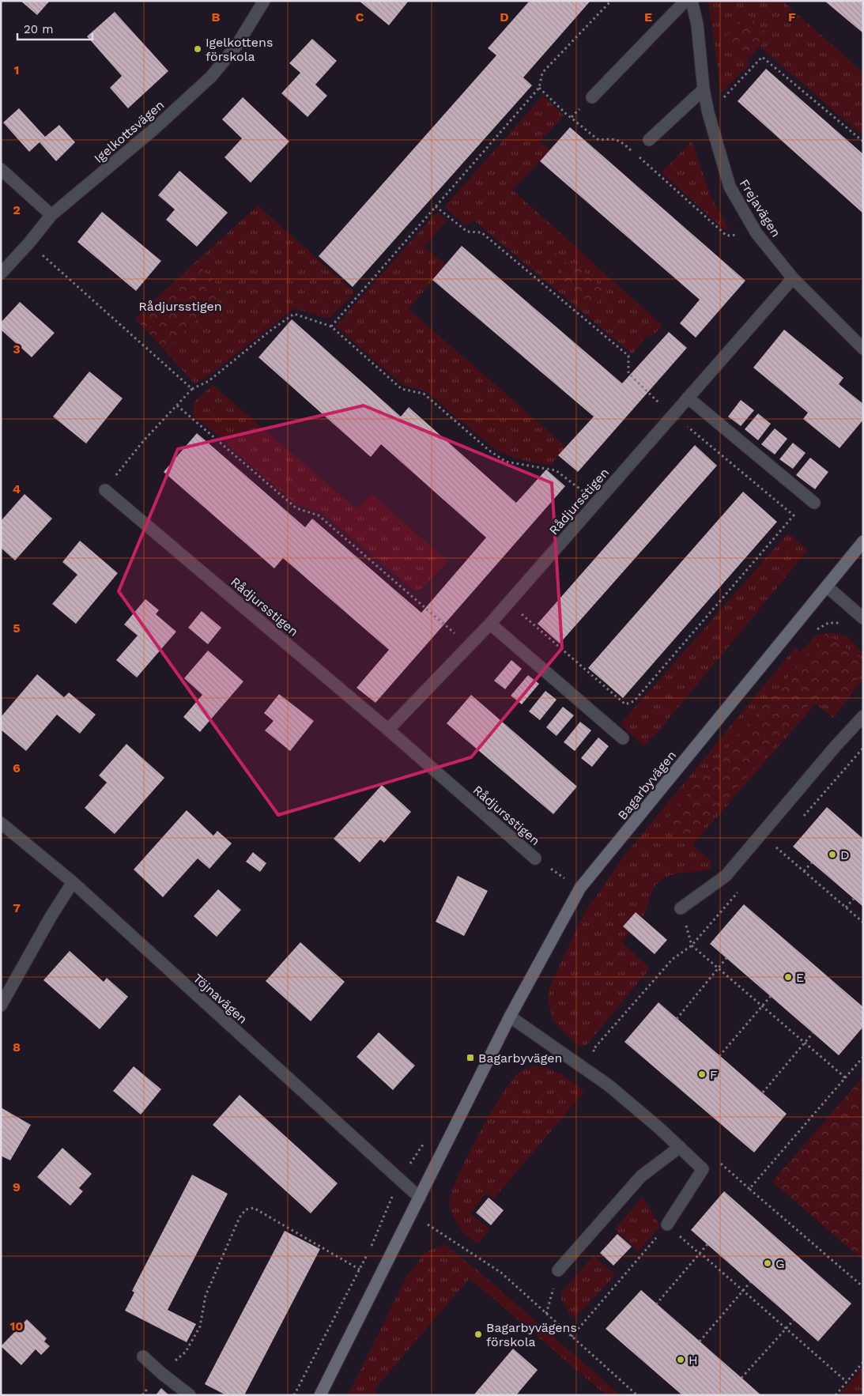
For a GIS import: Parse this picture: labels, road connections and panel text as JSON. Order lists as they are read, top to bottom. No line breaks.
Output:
{"streets":{"street":["Igelkottsvägen","Frejavägen","Rådjursstigen","Bagarbyvägen","Töjnavägen"]},"crossings":[["Frejavägen","Rådjursstigen"],["Bagarbyvägen","Töjnavägen"]],"parks":["Rådjursstigen"],"places":{"other":["Igelkottens förskola","D","E","F","G","Bagarbyvägens förskola","H"],"transit":["Bagarbyvägen"]},"scale_bar":"20 m","grid":{"columns":["B","C","D","E","F"],"rows":["1","2","3","4","5","6","7","8","9","10"]}}
